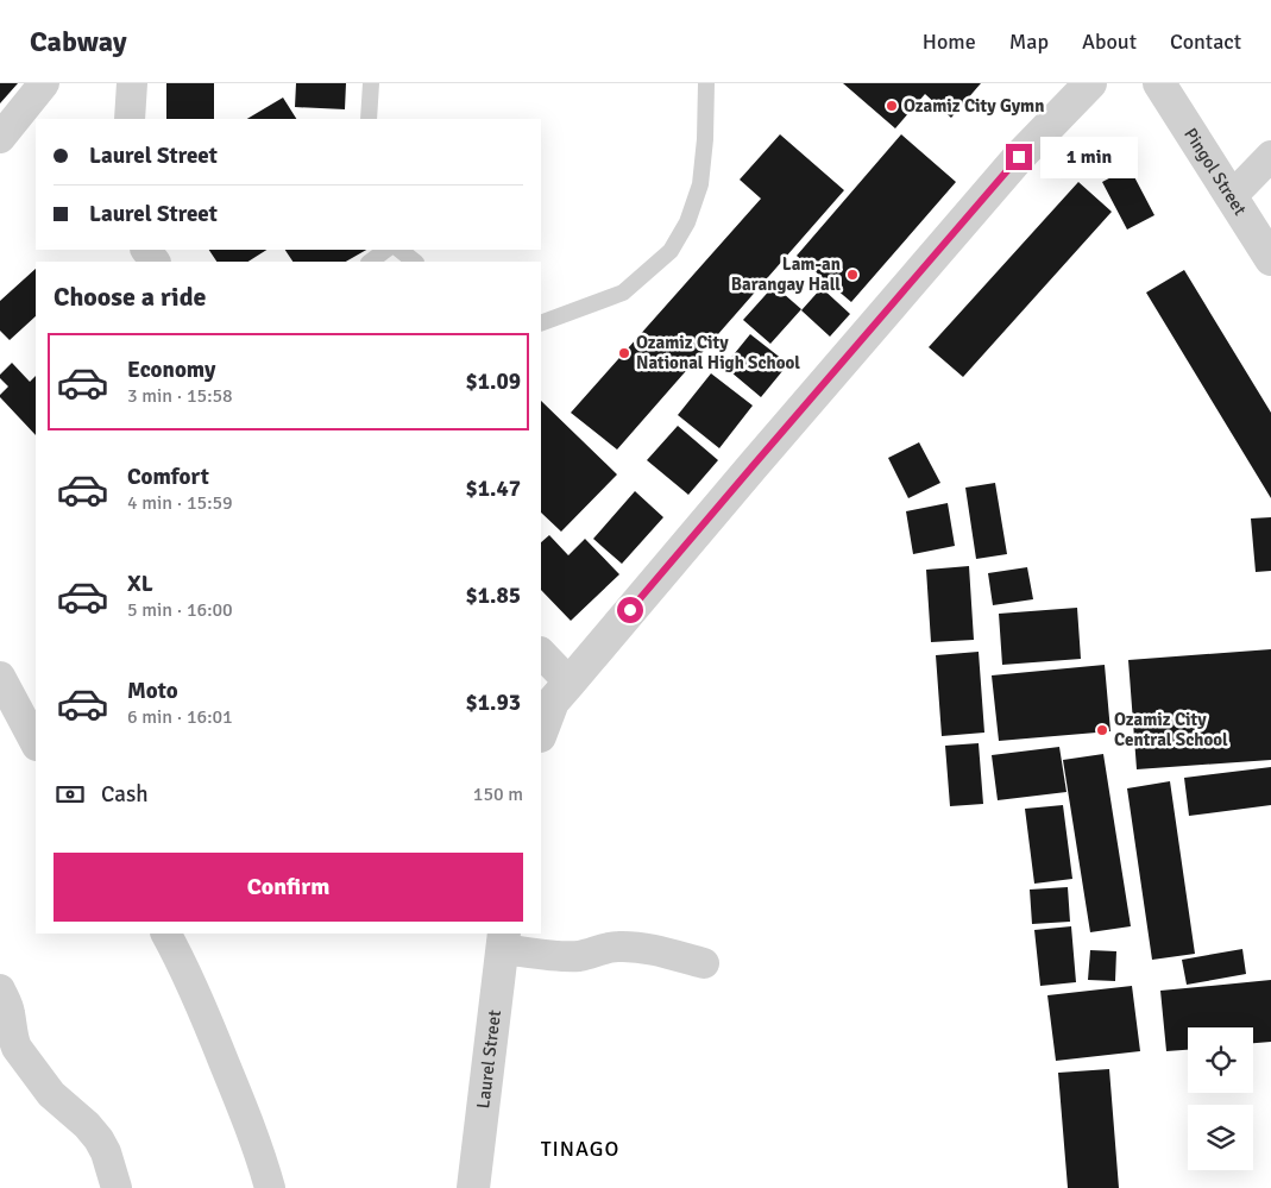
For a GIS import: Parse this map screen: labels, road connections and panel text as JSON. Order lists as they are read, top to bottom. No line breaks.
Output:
{"streets":{"street":["Pingol Street","Laurel Street"]},"districts":["TINAGO"],"places":["Ozamiz City Gymn","Lam-an Barangay Hall","Ozamiz City National High School","Ozamiz City Central School"],"page":{"header":"Cabway","nav":["Home","Map","About","Contact"],"banner":["Laurel Street","Laurel Street"],"bubble":"1 min","heading":"Choose a ride","list":[{"name":"Economy","note":"3 min · 15:58","value":"$1.09"},{"name":"Comfort","note":"4 min · 15:59","value":"$1.47"},{"name":"XL","note":"5 min · 16:00","value":"$1.85"},{"name":"Moto","note":"6 min · 16:01","value":"$1.93"}],"pay":["Cash","150 m"],"buttons":"Confirm"}}
